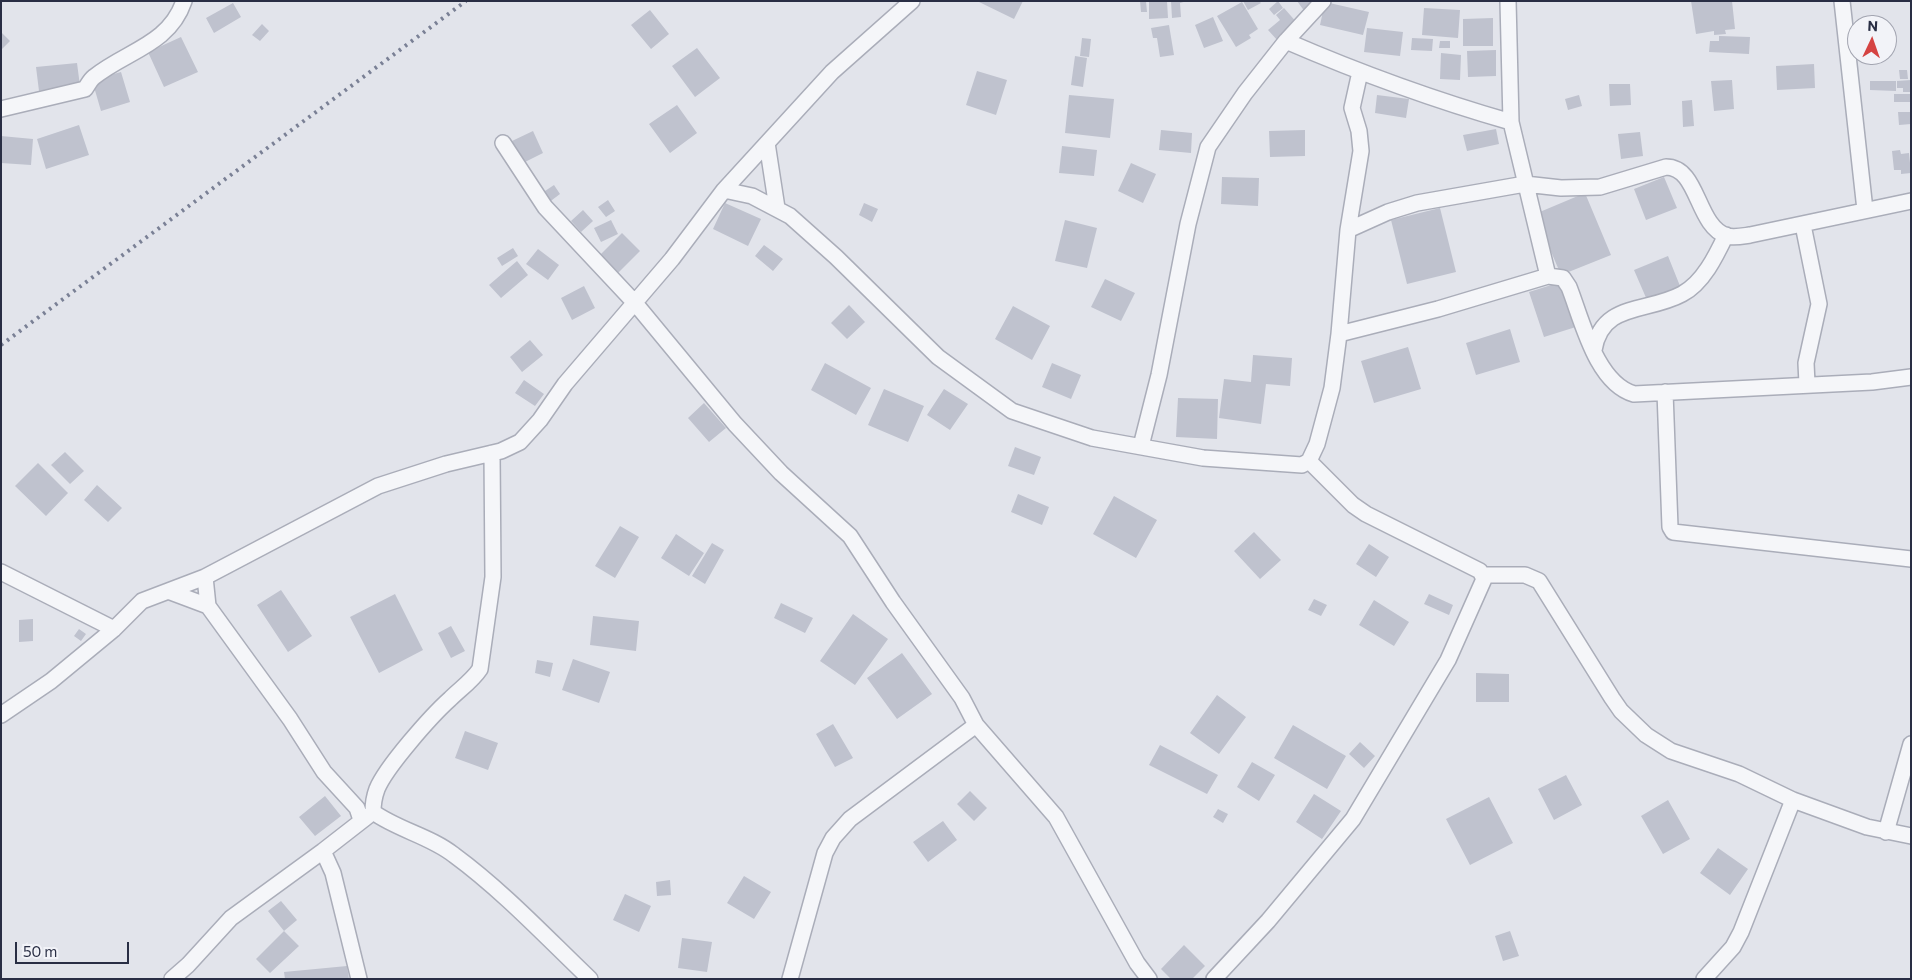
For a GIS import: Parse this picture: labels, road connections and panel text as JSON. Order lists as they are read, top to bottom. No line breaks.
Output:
{"scale_bar":"50 m","north":"top"}
